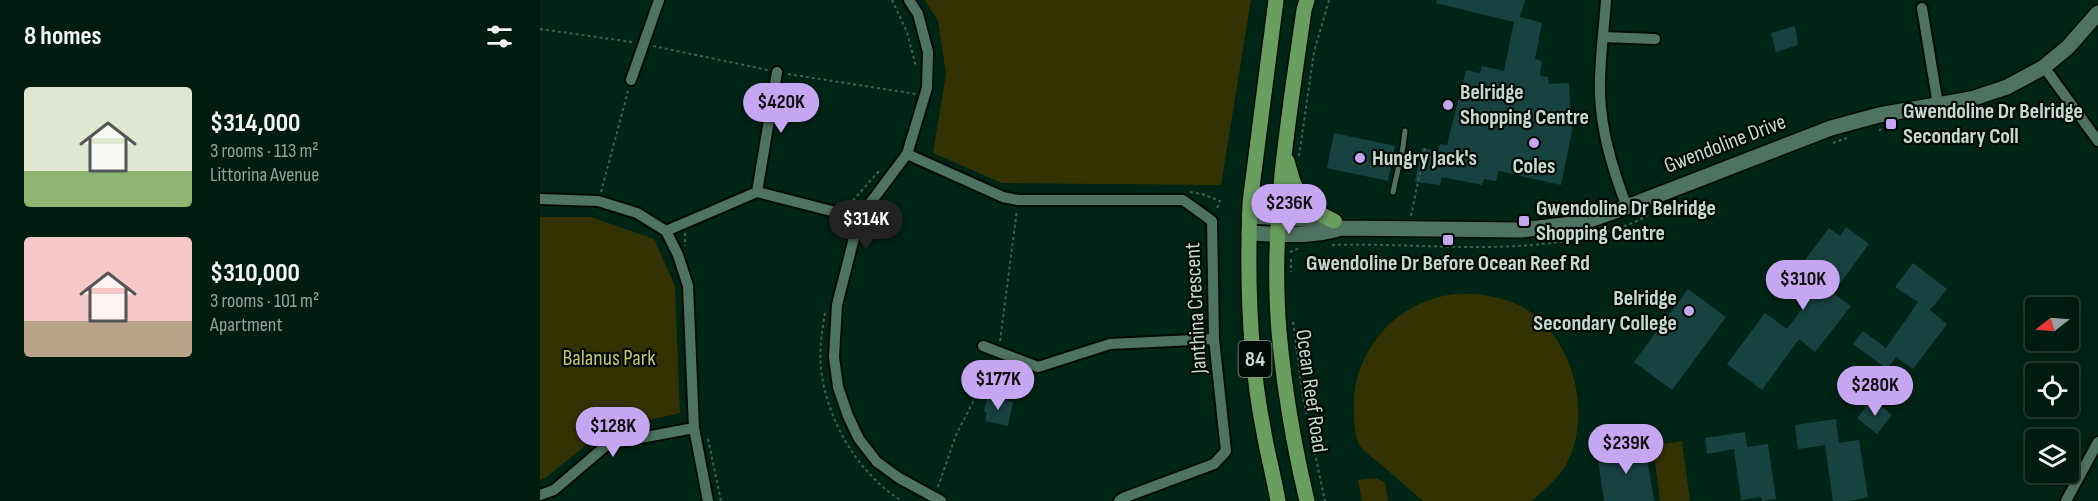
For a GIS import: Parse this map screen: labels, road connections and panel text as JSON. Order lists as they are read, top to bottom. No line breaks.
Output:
{"streets":{"main road":["84","Ocean Reef Road"],"street":["Gwendoline Drive","Janthina Crescent"]},"crossings":[["Gwendoline Drive","84"],["Gwendoline Drive","Ocean Reef Road"]],"parks":["Balanus Park"],"places":{"other":["Belridge Shopping Centre","Coles","Hungry Jack's","Belridge Secondary College"],"transit":["Gwendoline Dr Belridge Secondary Coll","Gwendoline Dr Belridge Shopping Centre","Gwendoline Dr Before Ocean Reef Rd"]},"north":"left","page":{"heading":"8 homes","list":[{"name":"$314,000","note":"3 rooms · 113 m² · Littorina Avenue"},{"name":"$310,000","note":"3 rooms · 101 m² · Apartment"}],"price":["$420K","$236K","$314K","$310K","$177K","$280K","$128K","$239K"]}}
